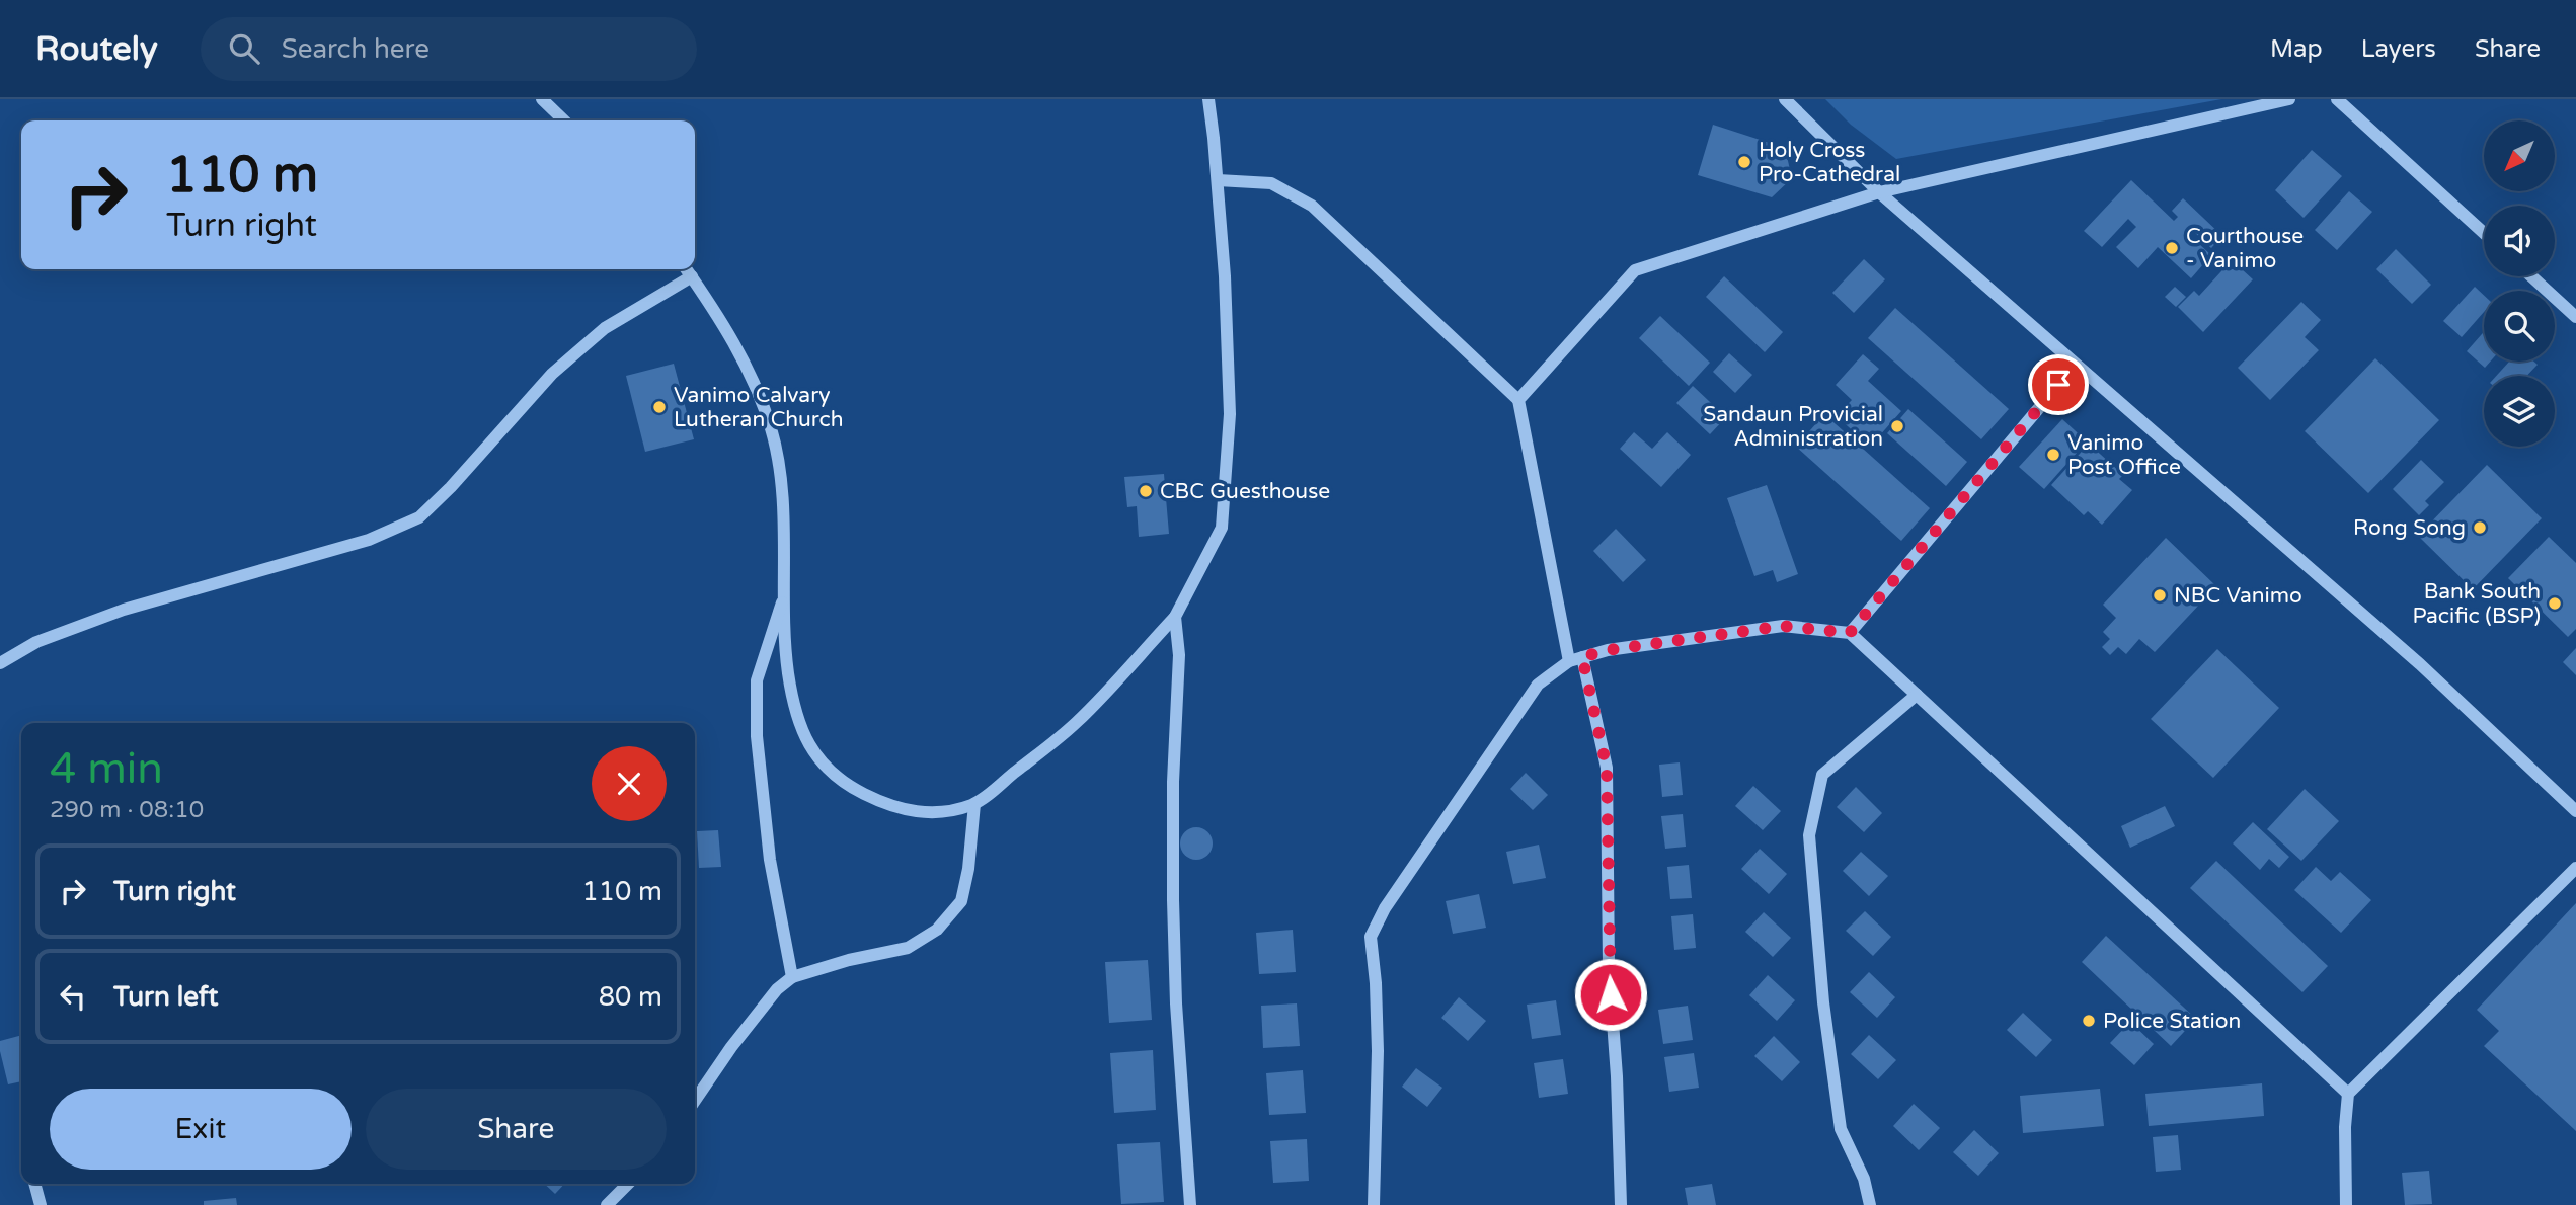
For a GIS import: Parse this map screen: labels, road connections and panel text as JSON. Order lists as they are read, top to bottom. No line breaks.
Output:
{"places":["Holy Cross Pro-Cathedral","Courthouse - Vanimo","Vanimo Calvary Lutheran Church","Sandaun Provicial Administration","Vanimo Post Office","CBC Guesthouse","Rong Song","NBC Vanimo","Bank South Pacific (BSP)","Police Station"],"north":"bottom left","page":{"header":"Routely","search":"Search here","nav":["Map","Layers","Share"],"turn":["110 m","Turn right"],"heading":["4 min","290 m · 08:10"],"list":[{"name":"Turn right","value":"110 m"},{"name":"Turn left","value":"80 m"}],"buttons":["Exit","Share"]}}
